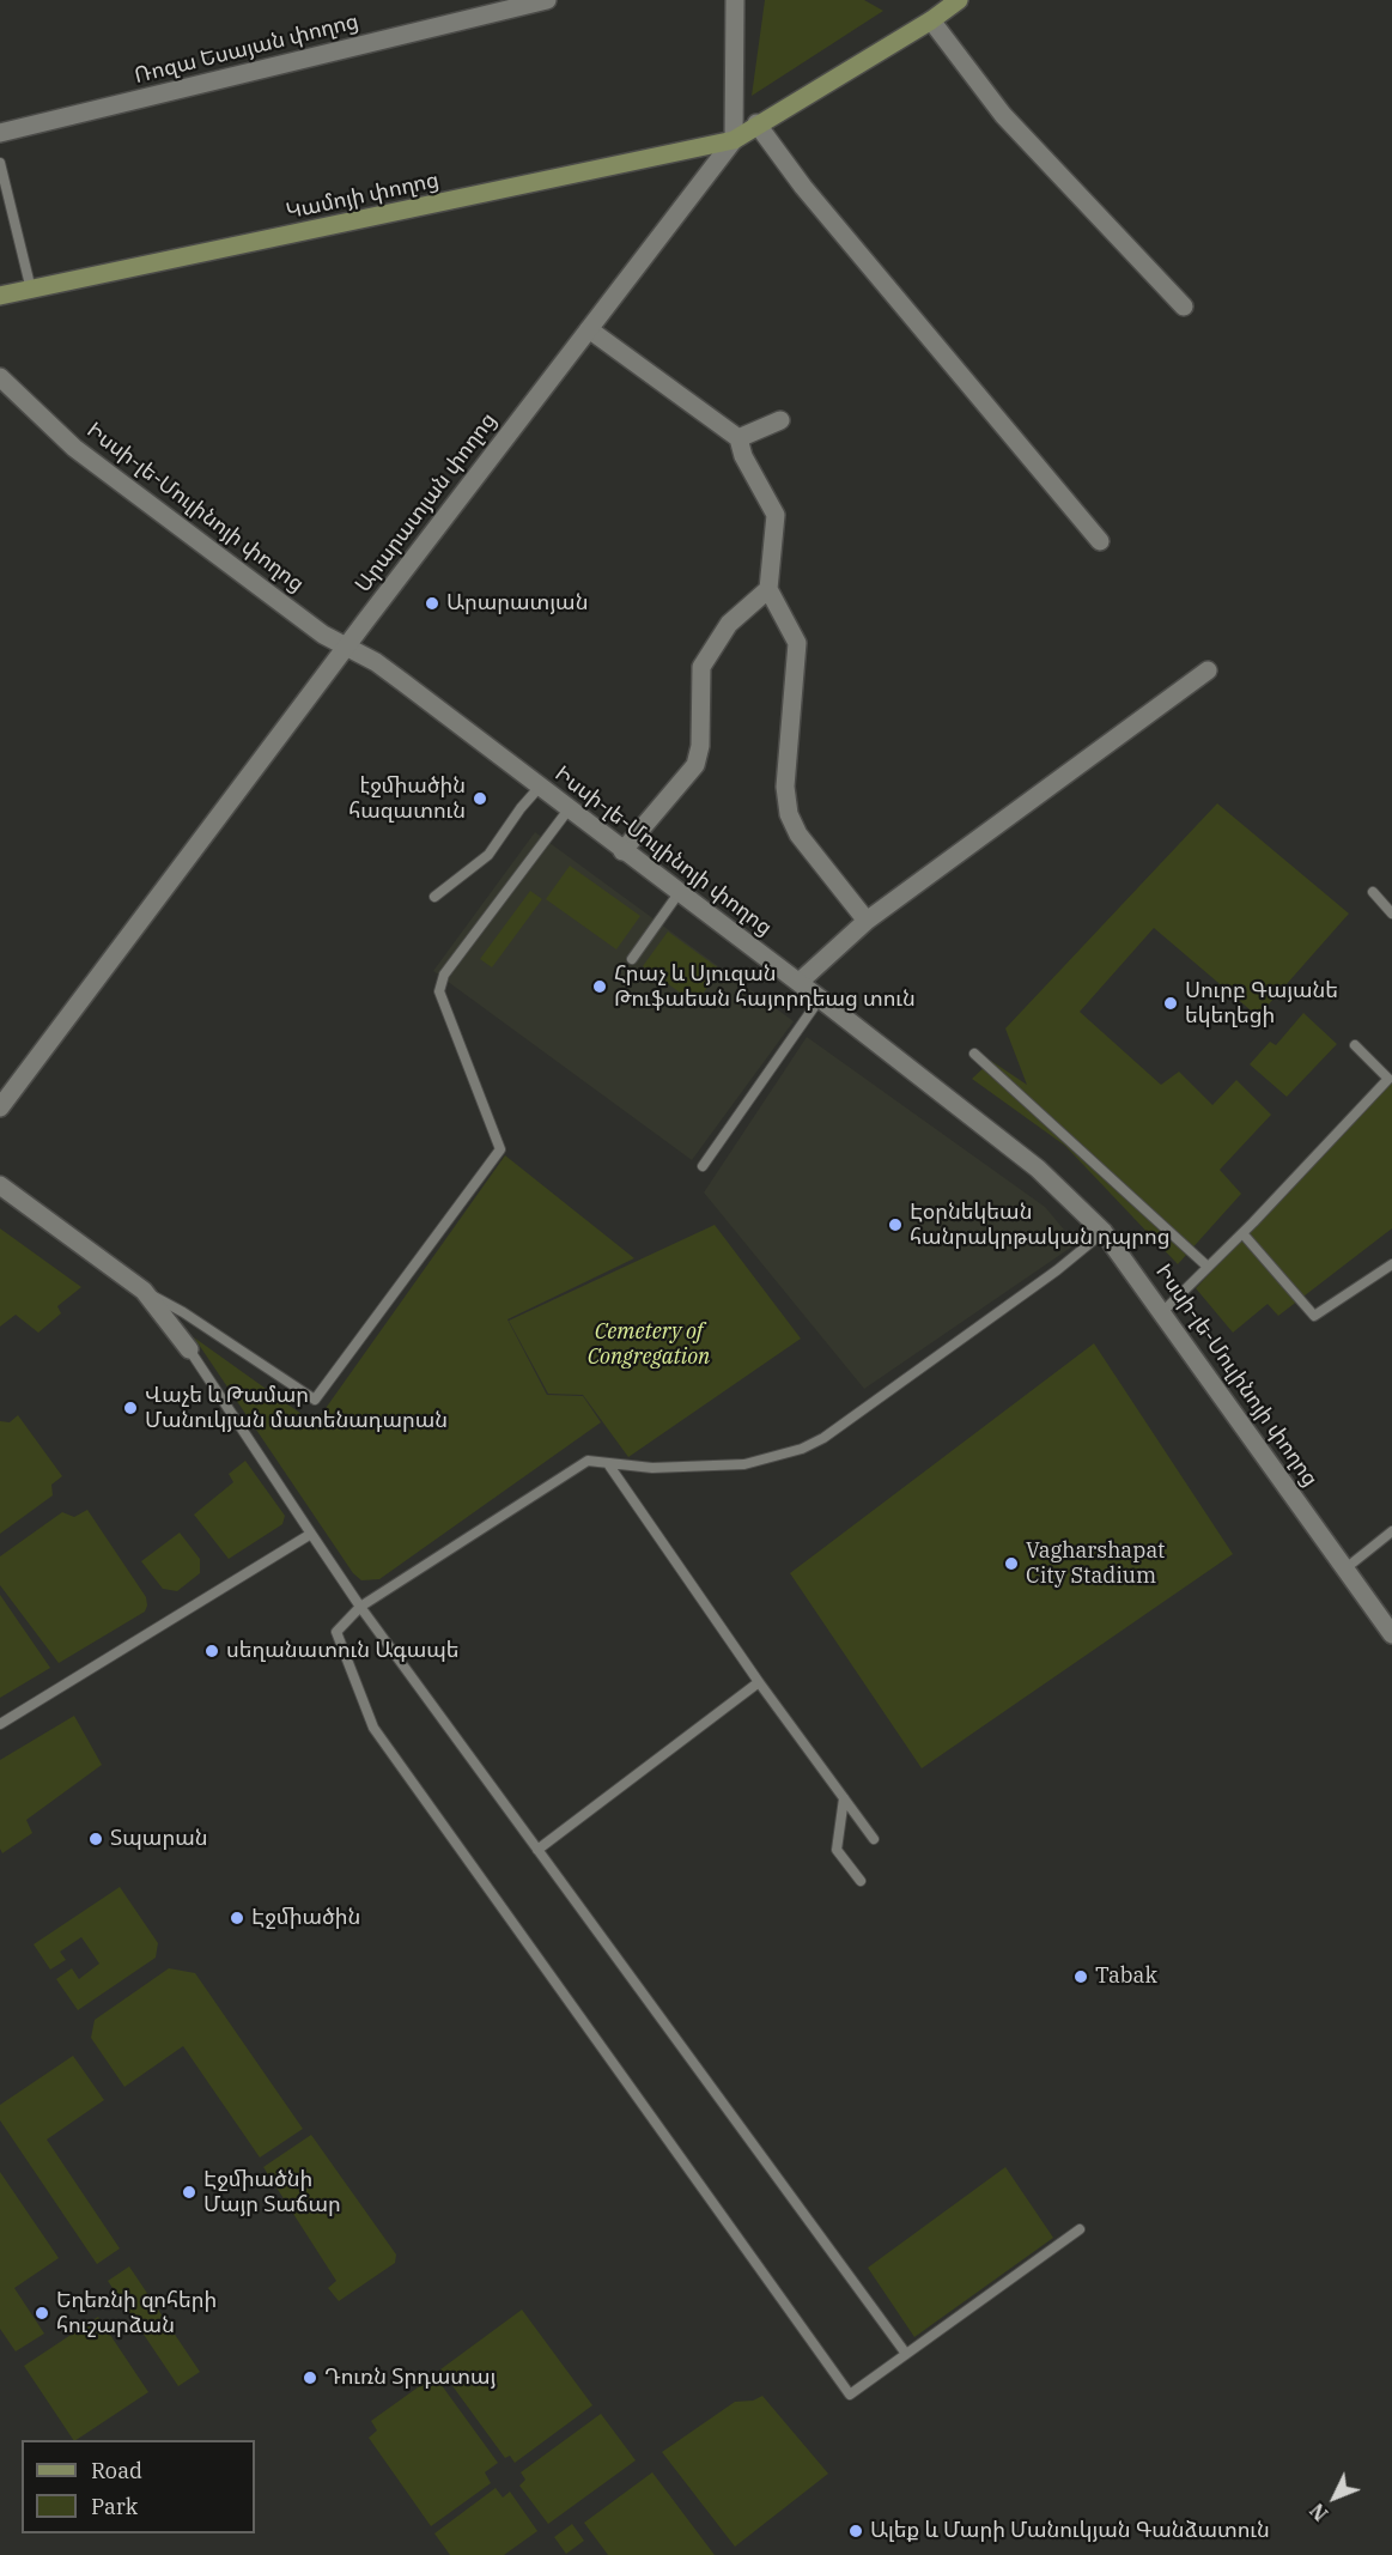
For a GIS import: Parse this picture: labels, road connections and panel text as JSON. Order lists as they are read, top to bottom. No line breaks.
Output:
{"streets":{"main road":["Կամոյի փողոց","Արարատյան փողոց"],"street":["Ռոզա Եսայան փողոց","Իսսի-լե-Մուլինոյի փողոց"]},"crossings":[["Կամոյի փողոց","Արարատյան փողոց"],["Արարատյան փողոց","Իսսի-լե-Մուլինոյի փողոց"]],"parks":["Cemetery of Congregation"],"places":["Արարատյան","էջմիածին հազատուն","Հրաչ և Սյուզան Թուֆաեան հայորդեաց տուն","Սուրբ Գայանե եկեղեցի","Էօրնեկեան հանրակրթական դպրոց","Վաչե և Թամար Մանուկյան մատենադարան","Vagharshapat City Stadium","սեղանատուն Ագապե","Տպարան","Էջմիածին","Tabak","Էջմիածնի Մայր Տաճար","Եղեռնի զոհերի հուշարձան","Դուռն Տրդատայ","Ալեք և Մարի Մանուկյան Գանձատուն"],"legend":["Road","Park"],"north":"bottom left"}
